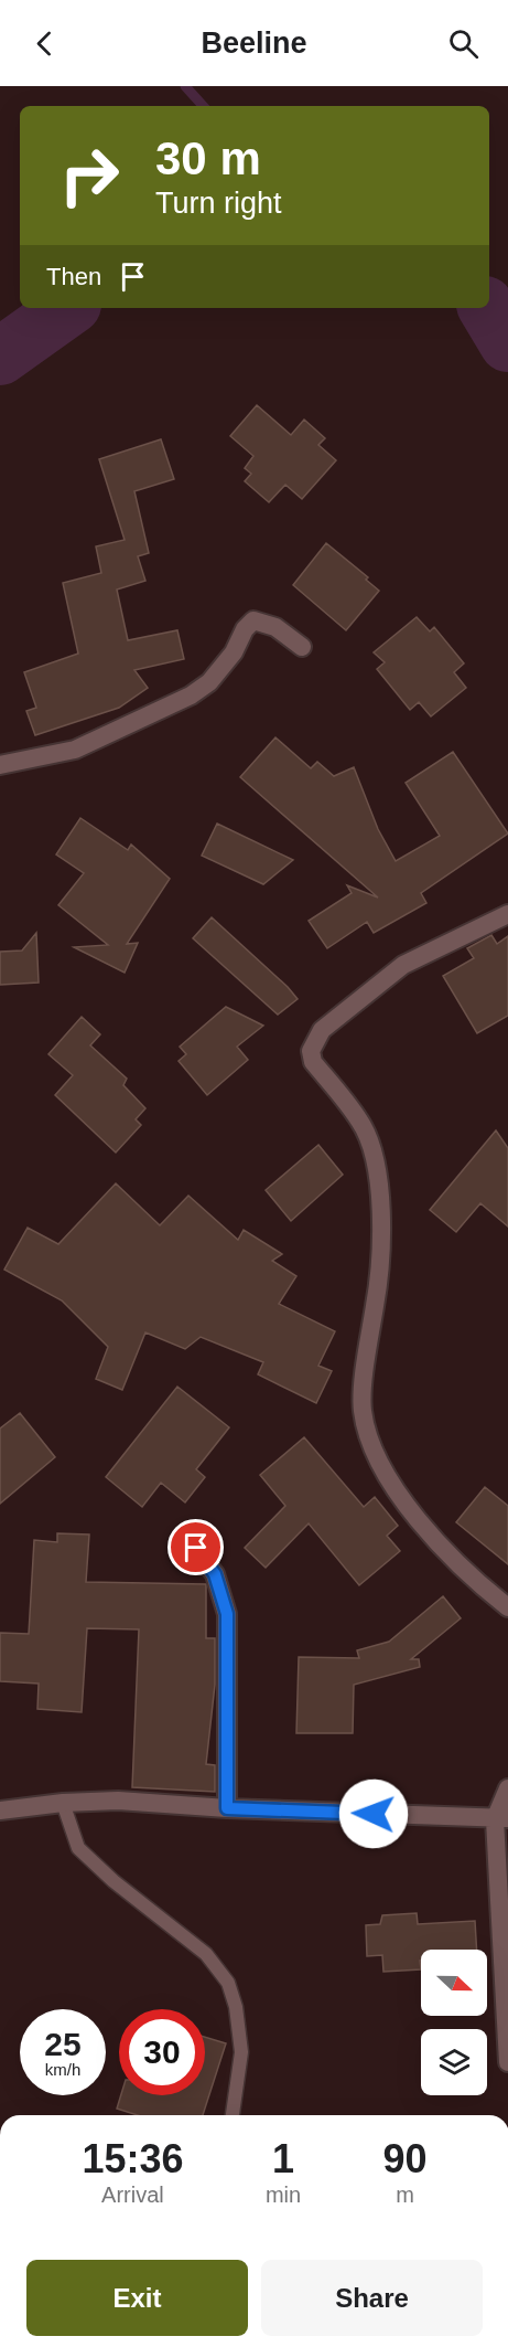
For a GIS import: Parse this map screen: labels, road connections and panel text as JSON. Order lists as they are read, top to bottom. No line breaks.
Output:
{"north":"right","page":{"header":"Beeline","turn":["30 m","Turn right"],"then":"Then","speed":"25 km/h","limit":"30","eta":["15:36","Arrival","1","min","90","m"],"buttons":["Exit","Share"]}}
